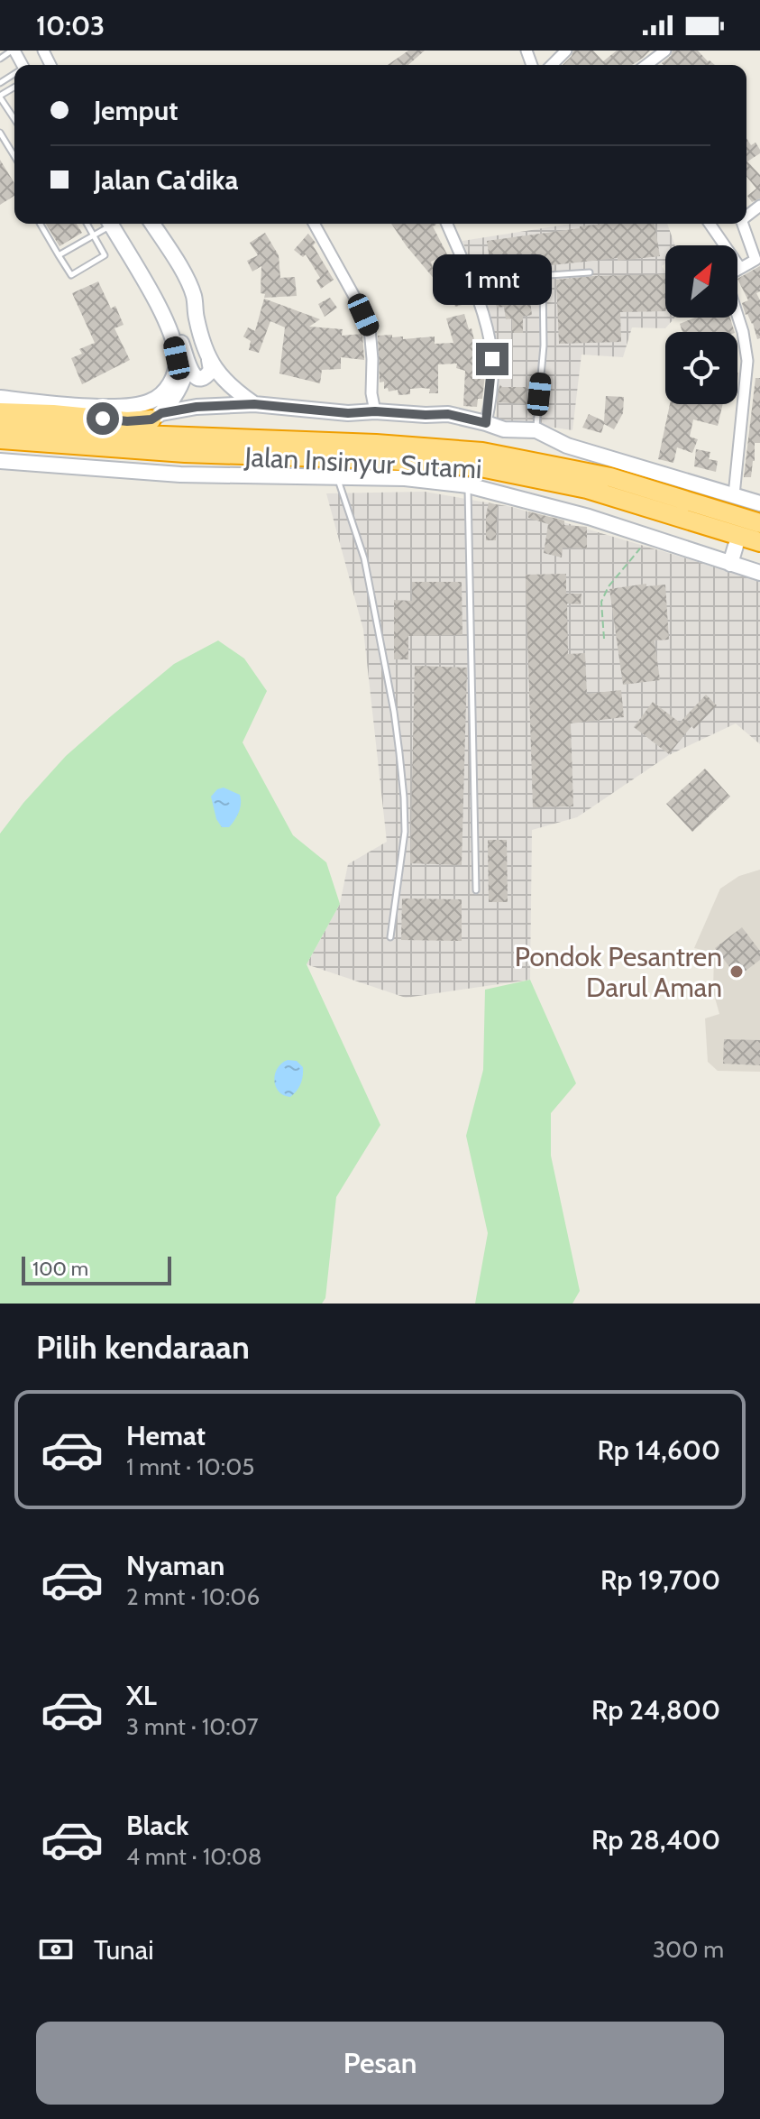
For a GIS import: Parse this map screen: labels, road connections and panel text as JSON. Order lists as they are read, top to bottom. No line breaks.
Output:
{"streets":{"highway":["Jalan Insinyur Sutami"]},"places":["Pondok Pesantren Darul Aman"],"scale_bar":"100 m","north":"top right","page":{"status":"10:03","banner":["Jemput","Jalan Ca'dika"],"bubble":"1 mnt","scale":"100 m","heading":"Pilih kendaraan","list":[{"name":"Hemat","note":"1 mnt · 10:05","value":"Rp 14,600"},{"name":"Nyaman","note":"2 mnt · 10:06","value":"Rp 19,700"},{"name":"XL","note":"3 mnt · 10:07","value":"Rp 24,800"},{"name":"Black","note":"4 mnt · 10:08","value":"Rp 28,400"}],"pay":["Tunai","300 m"],"buttons":"Pesan"}}
